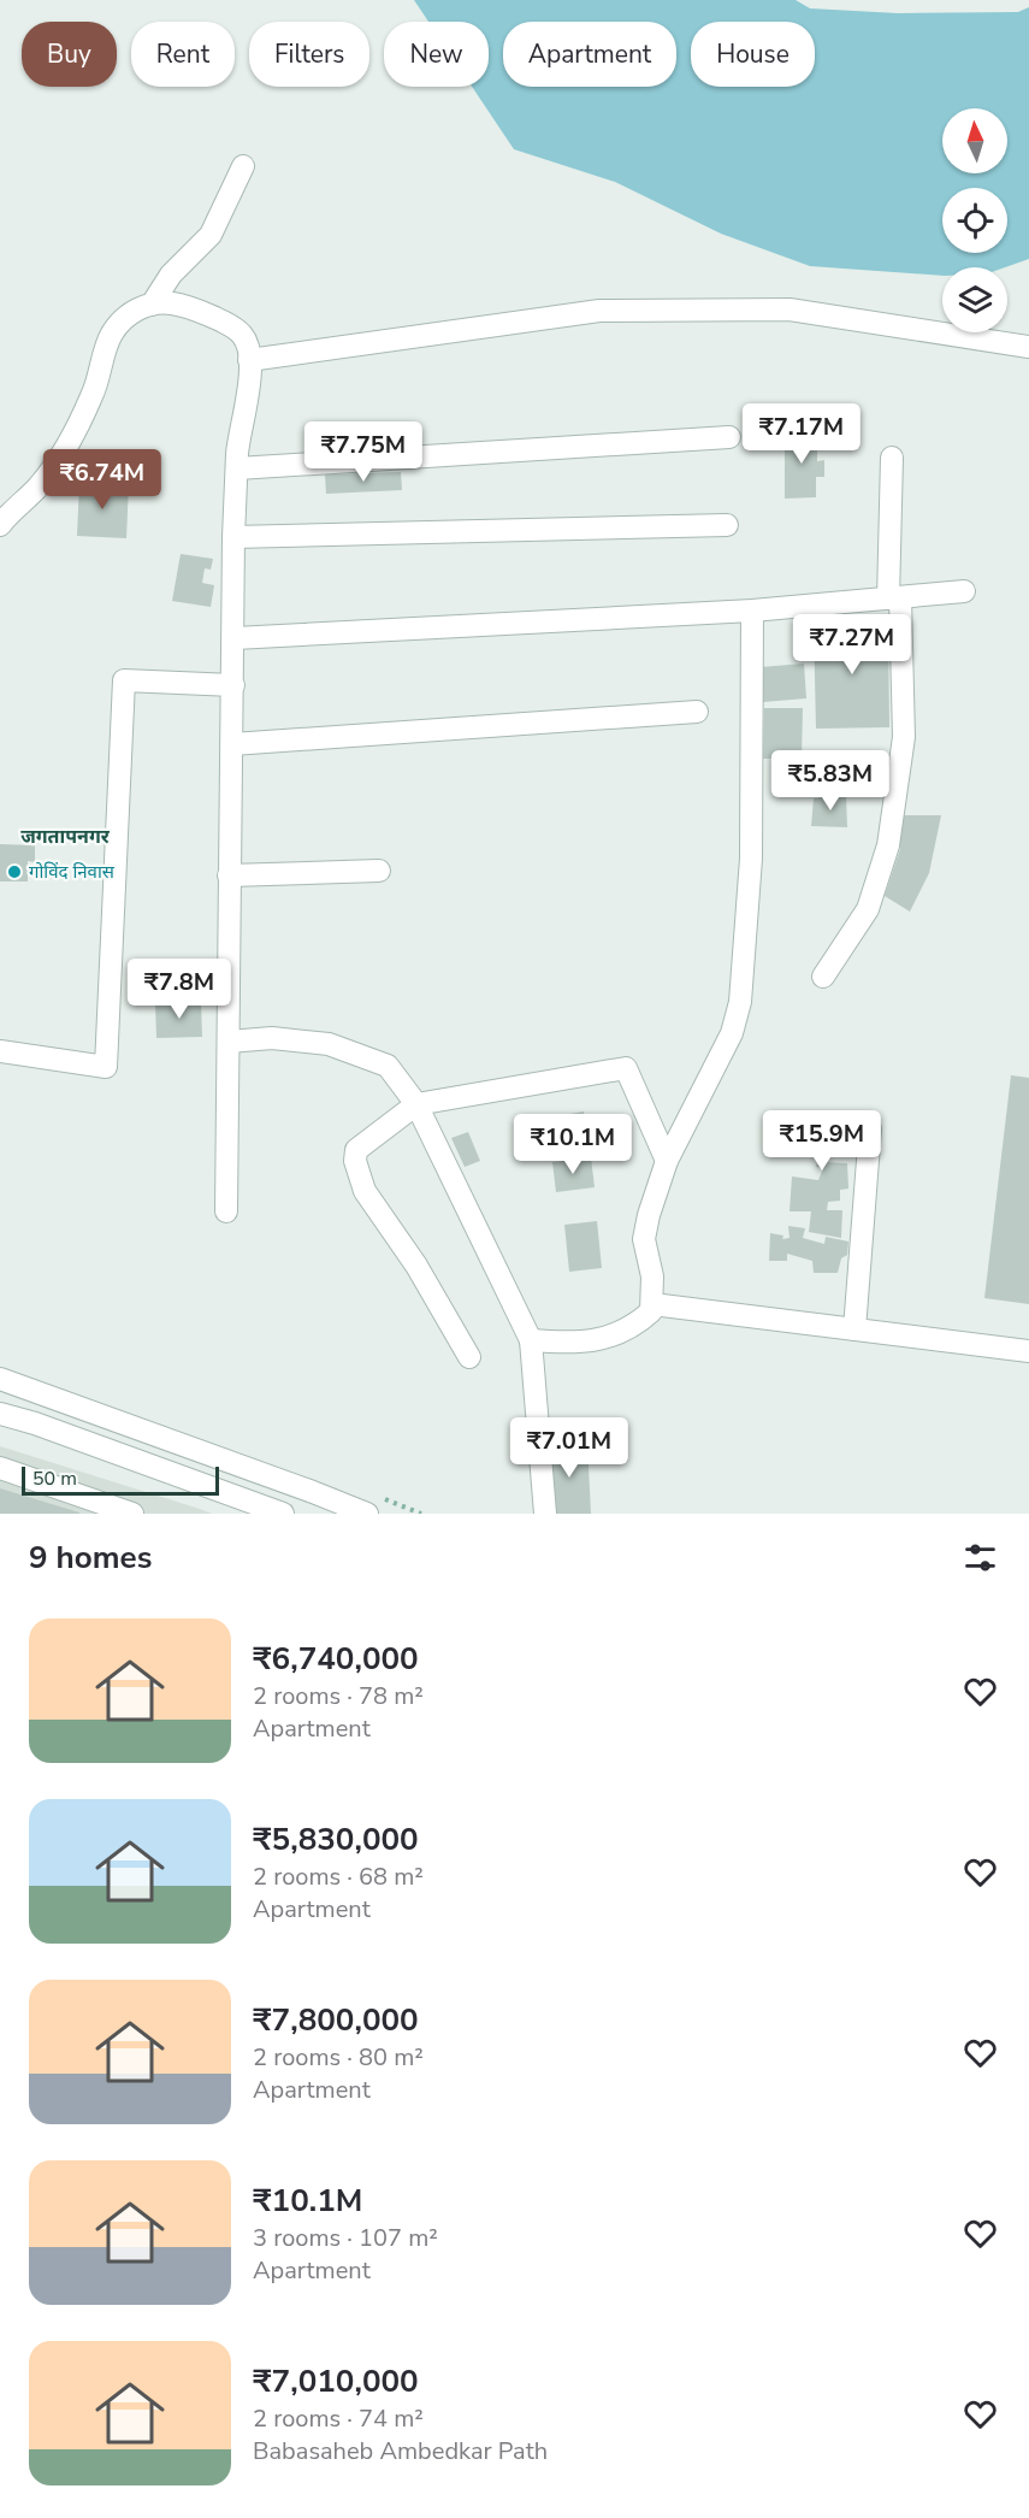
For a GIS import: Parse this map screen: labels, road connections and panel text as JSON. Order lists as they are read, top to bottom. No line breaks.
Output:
{"districts":["जगतापनगर"],"places":["गोविंद निवास"],"scale_bar":"50 m","north":"top","page":{"chip":["Buy","Rent","Filters","New","Apartment","House"],"price":["₹7.17M","₹7.75M","₹6.74M","₹7.27M","₹5.83M","₹7.8M","₹15.9M","₹10.1M","₹7.01M"],"scale":"50 m","heading":"9 homes","list":[{"name":"₹6,740,000","note":"2 rooms · 78 m² · Apartment"},{"name":"₹5,830,000","note":"2 rooms · 68 m² · Apartment"},{"name":"₹7,800,000","note":"2 rooms · 80 m² · Apartment"},{"name":"₹10.1M","note":"3 rooms · 107 m² · Apartment"},{"name":"₹7,010,000","note":"2 rooms · 74 m² · Babasaheb Ambedkar Path"}]}}
